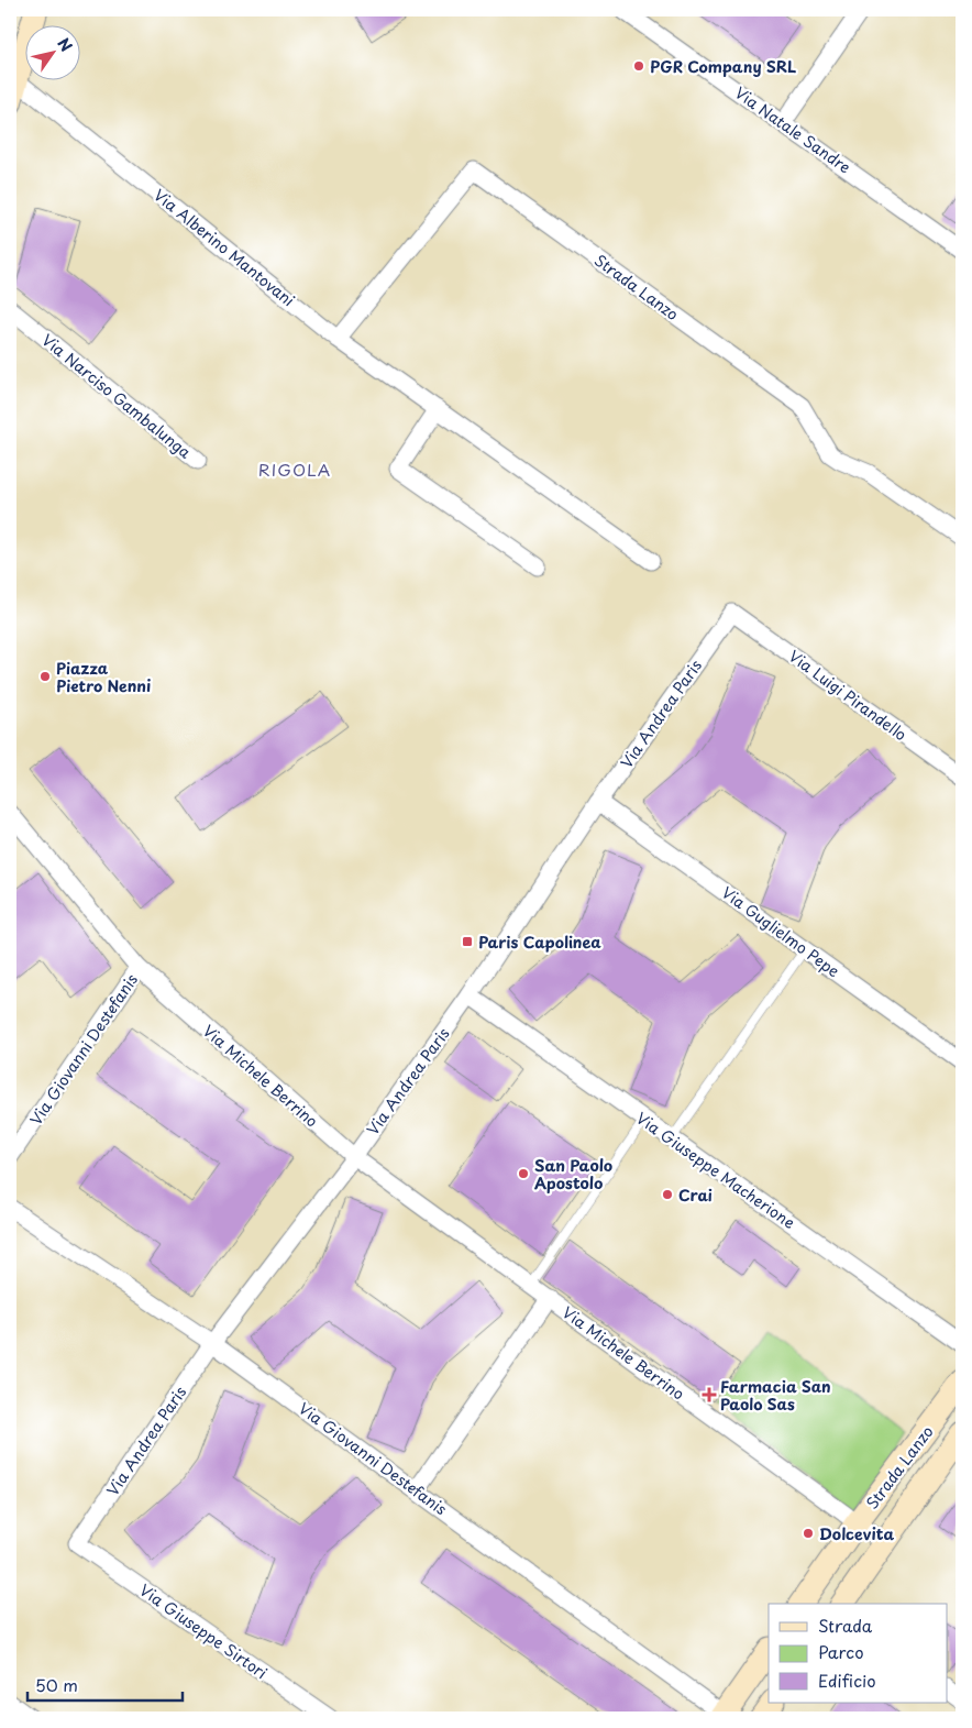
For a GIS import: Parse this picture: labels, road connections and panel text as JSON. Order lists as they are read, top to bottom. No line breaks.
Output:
{"streets":{"street":["Via Natale Sandre","Via Alberino Mantovani","Strada Lanzo","Via Narciso Gambalunga","Via Luigi Pirandello","Via Andrea Paris","Via Guglielmo Pepe","Via Giovanni Destefanis","Via Michele Berrino","Via Giuseppe Macherione","Via Giuseppe Sirtori"]},"crossings":[["Via Alberino Mantovani","Strada Lanzo"],["Strada Lanzo","Via Michele Berrino"],["Via Luigi Pirandello","Via Andrea Paris"],["Via Andrea Paris","Via Guglielmo Pepe"],["Via Andrea Paris","Via Giovanni Destefanis"],["Via Andrea Paris","Via Michele Berrino"],["Via Andrea Paris","Via Giuseppe Macherione"],["Via Andrea Paris","Via Giuseppe Sirtori"],["Via Giovanni Destefanis","Via Michele Berrino"]],"districts":["RIGOLA"],"places":{"other":["PGR Company SRL","Piazza Pietro Nenni","San Paolo Apostolo","Crai","Dolcevita"],"transit":["Paris Capolinea"],"health":["Farmacia San Paolo Sas"]},"legend":["Strada","Parco","Edificio"],"scale_bar":"50 m","north":"top right"}
